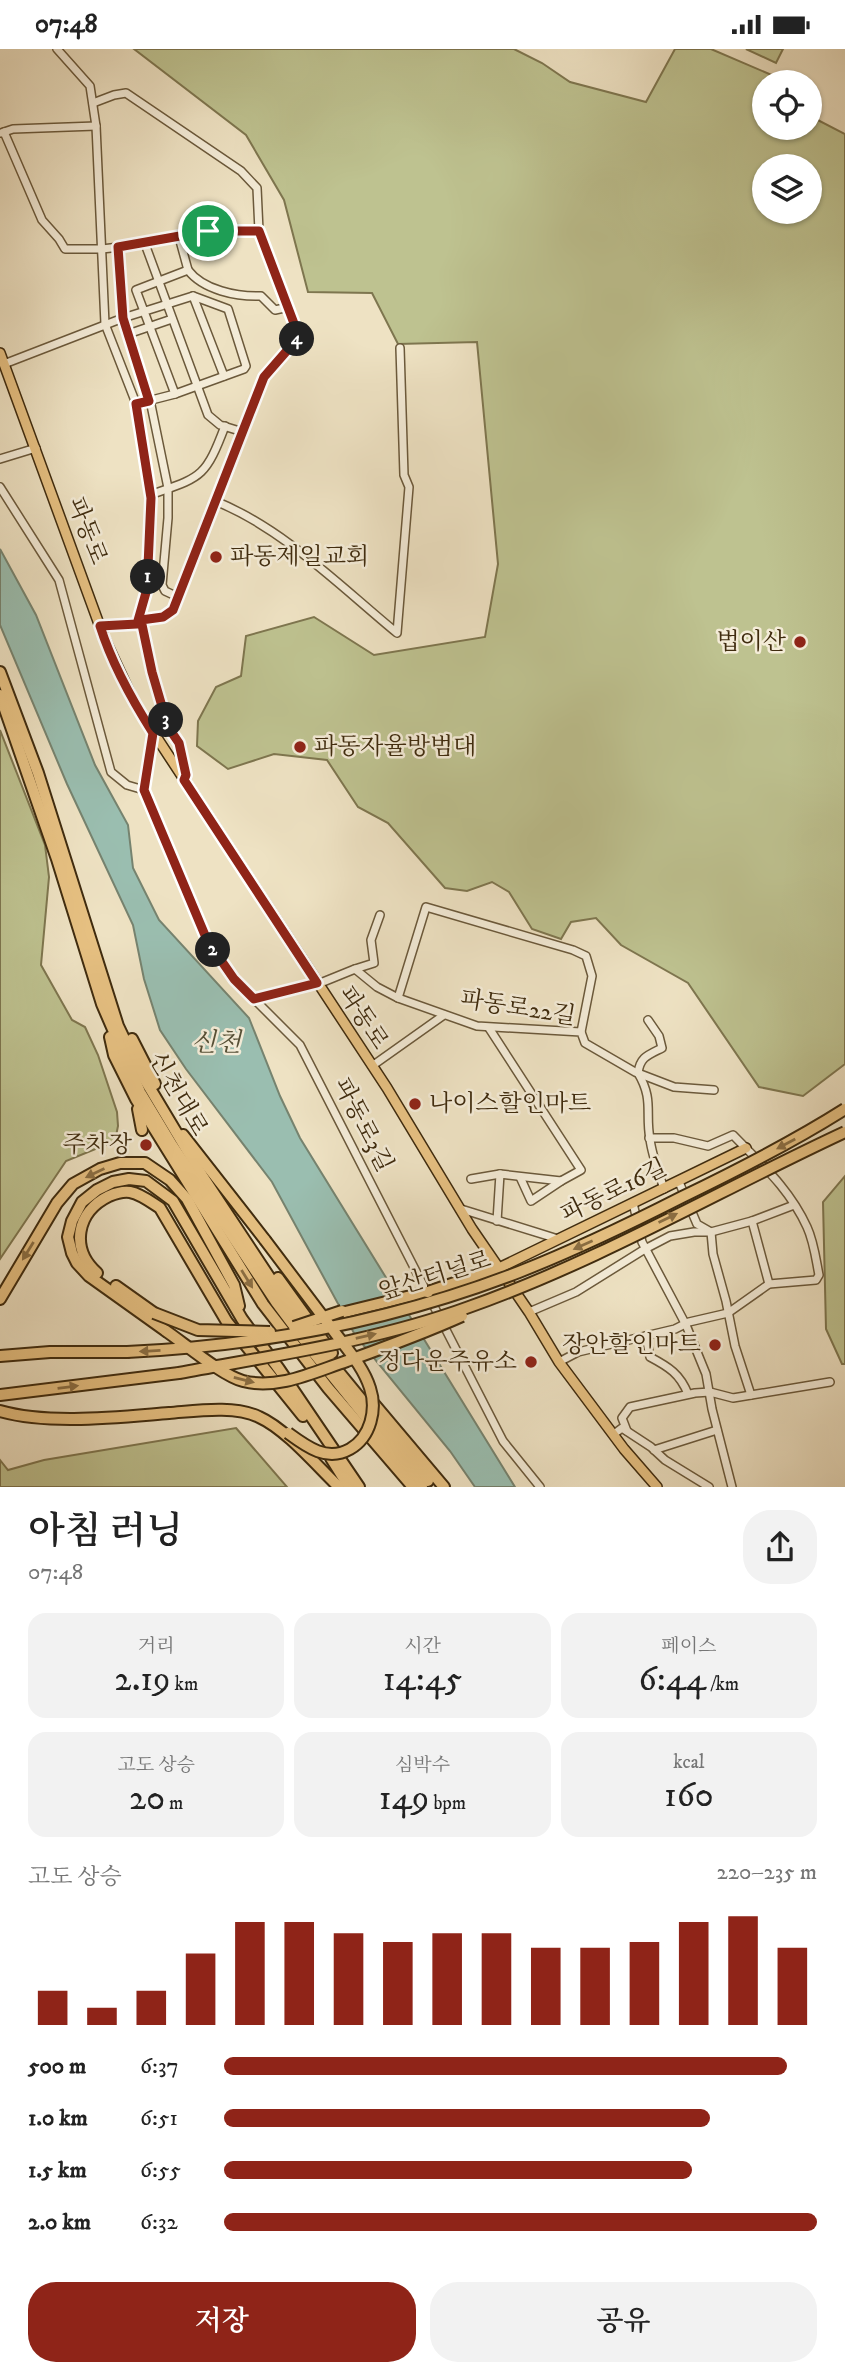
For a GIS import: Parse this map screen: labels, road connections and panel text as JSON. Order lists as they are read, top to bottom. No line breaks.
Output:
{"streets":{"highway":["신천대로","앞산터널로"],"main road":["파동로","파동로16길"],"street":["파동로22길","파동로3길"]},"crossings":[["파동로","파동로16길"],["신천대로","앞산터널로"]],"water":["신천"],"places":["파동제일교회","법이산","파동자율방범대","나이스할인마트","주차장","장안할인마트","정다운주유소"],"page":{"status":"07:48","pins":["4","1","3","2"],"heading":["아침 러닝","07:48"],"stats":[["거리","2.19 km"],["시간","14:45"],["페이스","6:44 /km"],["고도 상승","20 m"],["심박수","149 bpm"],["kcal","160"]],"chart":["고도 상승","220–235 m"],"list":[{"name":"500 m","note":"6:37"},{"name":"1.0 km","note":"6:51"},{"name":"1.5 km","note":"6:55"},{"name":"2.0 km","note":"6:32"}],"buttons":["저장","공유"]}}
